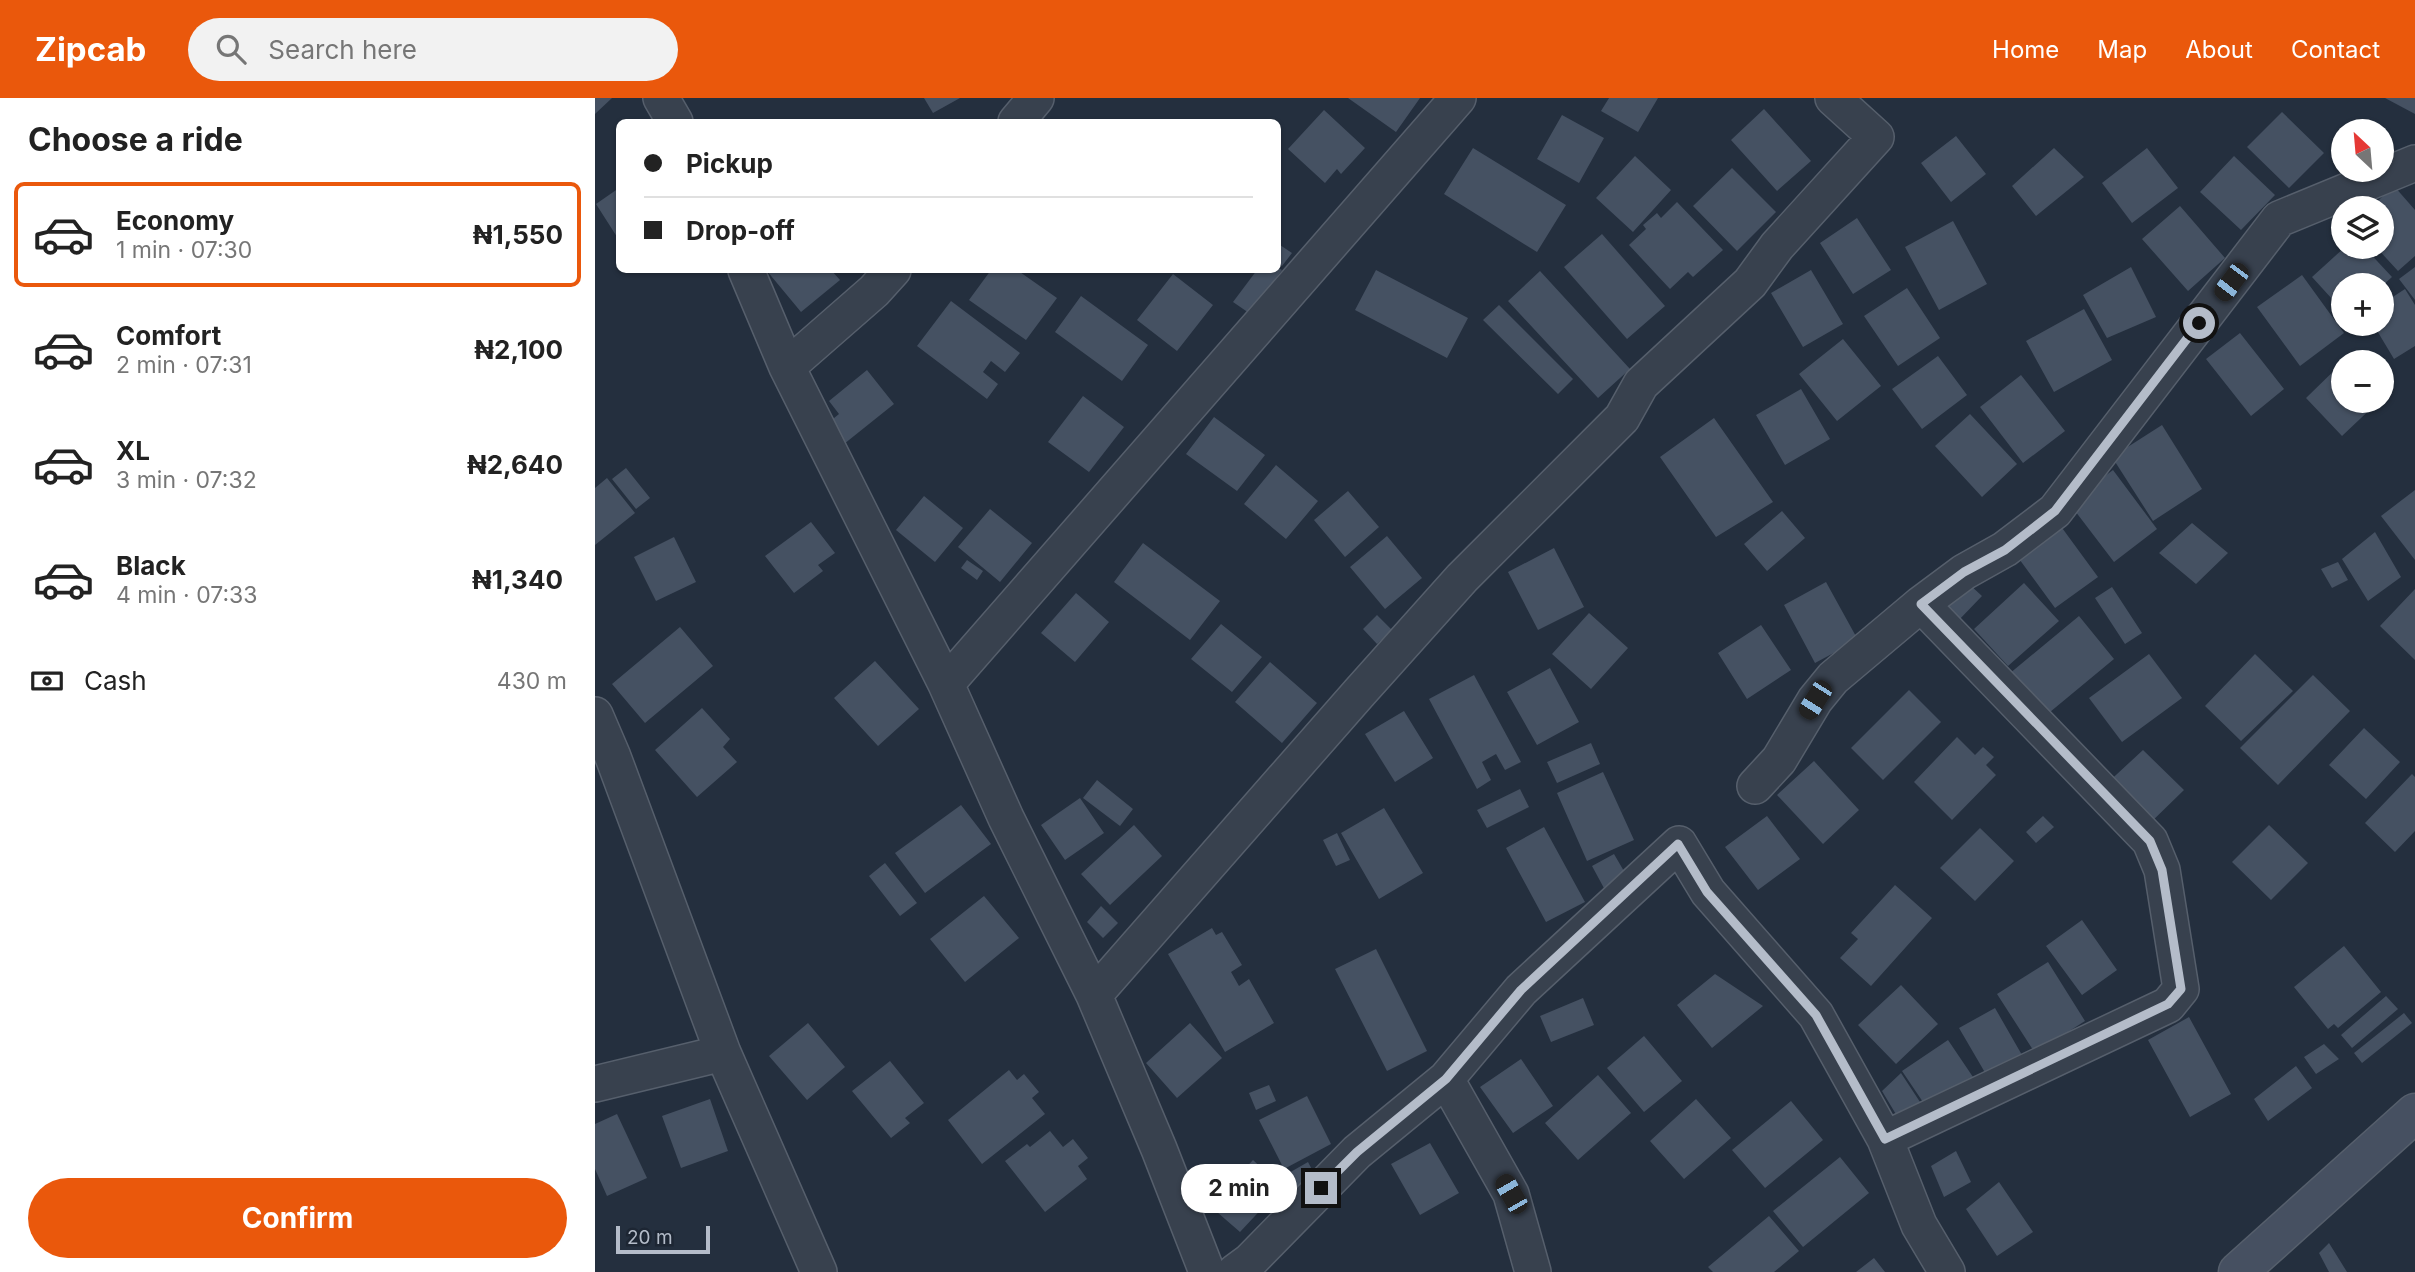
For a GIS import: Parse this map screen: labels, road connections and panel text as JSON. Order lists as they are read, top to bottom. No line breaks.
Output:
{"scale_bar":"20 m","north":"top left","page":{"header":"Zipcab","search":"Search here","nav":["Home","Map","About","Contact"],"heading":"Choose a ride","map_buttons":["+","−"],"banner":["Pickup","Drop-off"],"list":[{"name":"Economy","note":"1 min · 07:30","value":"₦1,550"},{"name":"Comfort","note":"2 min · 07:31","value":"₦2,100"},{"name":"XL","note":"3 min · 07:32","value":"₦2,640"},{"name":"Black","note":"4 min · 07:33","value":"₦1,340"}],"pay":["Cash","430 m"],"buttons":"Confirm","bubble":"2 min","scale":"20 m"}}
